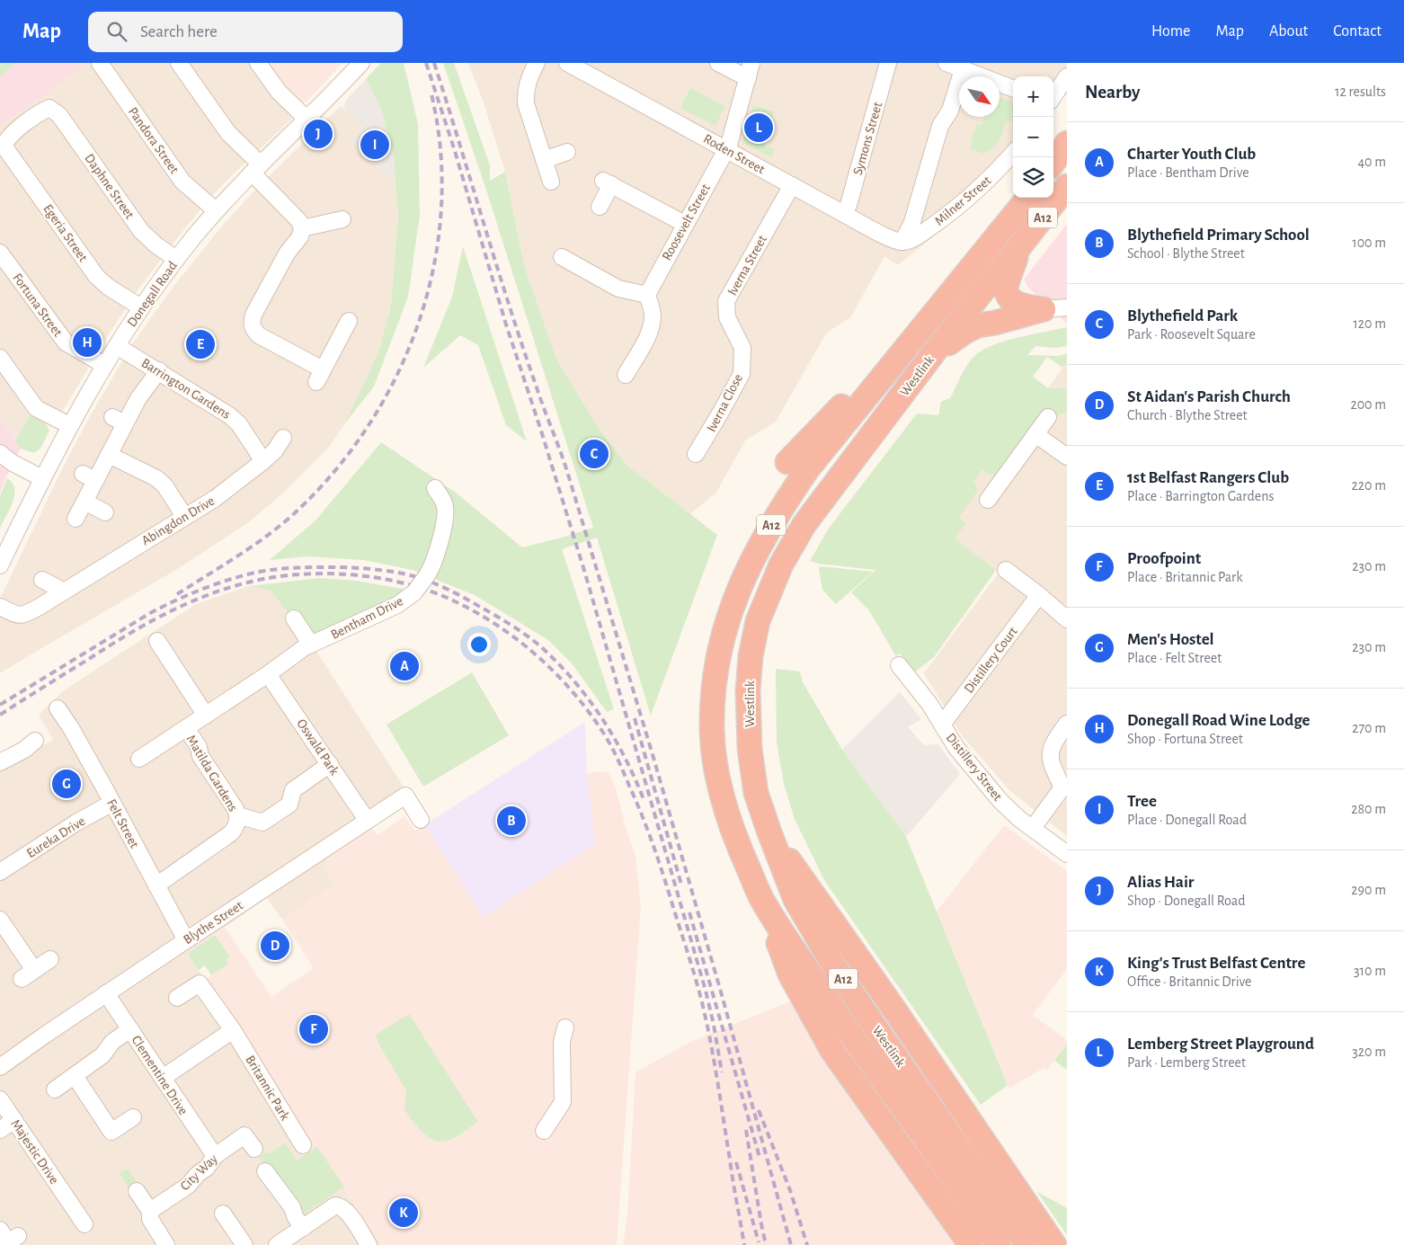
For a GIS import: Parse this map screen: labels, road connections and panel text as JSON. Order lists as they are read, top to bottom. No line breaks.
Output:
{"streets":{"highway":["A12","Westlink"],"street":["Symons Street","Pandora Street","Roden Street","Daphne Street","Milner Street","Roosevelt Street","Egeria Street","Iverna Street","Donegall Road","Fortuna Street","Barrington Gardens","Iverna Close","Abingdon Drive","Bentham Drive","Distillery Court","Oswald Park","Distillery Street","Matilda Gardens","Felt Street","Eureka Drive","Blythe Street","Clementine Drive","Britannic Park","Majestic Drive","City Way"]},"crossings":[["Symons Street","Roden Street"],["Pandora Street","Donegall Road"],["Roden Street","Milner Street"],["Roden Street","Roosevelt Street"],["Roden Street","Iverna Street"],["Daphne Street","Egeria Street"],["Daphne Street","Donegall Road"],["Egeria Street","Donegall Road"],["Iverna Street","Iverna Close"],["Donegall Road","Fortuna Street"],["Donegall Road","Barrington Gardens"],["Barrington Gardens","Abingdon Drive"],["Bentham Drive","Oswald Park"],["Bentham Drive","Matilda Gardens"],["Distillery Court","Distillery Street"],["Oswald Park","Blythe Street"],["Matilda Gardens","Felt Street"],["Felt Street","Eureka Drive"],["Felt Street","Blythe Street"],["Blythe Street","Clementine Drive"],["Clementine Drive","City Way"]],"north":"bottom right","page":{"header":"Map","search":"Search here","nav":["Home","Map","About","Contact"],"heading":["Nearby","12 results"],"map_buttons":["+","−"],"pins":["L","J","I","H","E","C","A","G","B","D","F","K"],"list":[{"mark":"A","name":"Charter Youth Club","note":"Place · Bentham Drive","value":"40 m"},{"mark":"B","name":"Blythefield Primary School","note":"School · Blythe Street","value":"100 m"},{"mark":"C","name":"Blythefield Park","note":"Park · Roosevelt Square","value":"120 m"},{"mark":"D","name":"St Aidan's Parish Church","note":"Church · Blythe Street","value":"200 m"},{"mark":"E","name":"1st Belfast Rangers Club","note":"Place · Barrington Gardens","value":"220 m"},{"mark":"F","name":"Proofpoint","note":"Place · Britannic Park","value":"230 m"},{"mark":"G","name":"Men's Hostel","note":"Place · Felt Street","value":"230 m"},{"mark":"H","name":"Donegall Road Wine Lodge","note":"Shop · Fortuna Street","value":"270 m"},{"mark":"I","name":"Tree","note":"Place · Donegall Road","value":"280 m"},{"mark":"J","name":"Alias Hair","note":"Shop · Donegall Road","value":"290 m"},{"mark":"K","name":"King's Trust Belfast Centre","note":"Office · Britannic Drive","value":"310 m"},{"mark":"L","name":"Lemberg Street Playground","note":"Park · Lemberg Street","value":"320 m"}]}}
